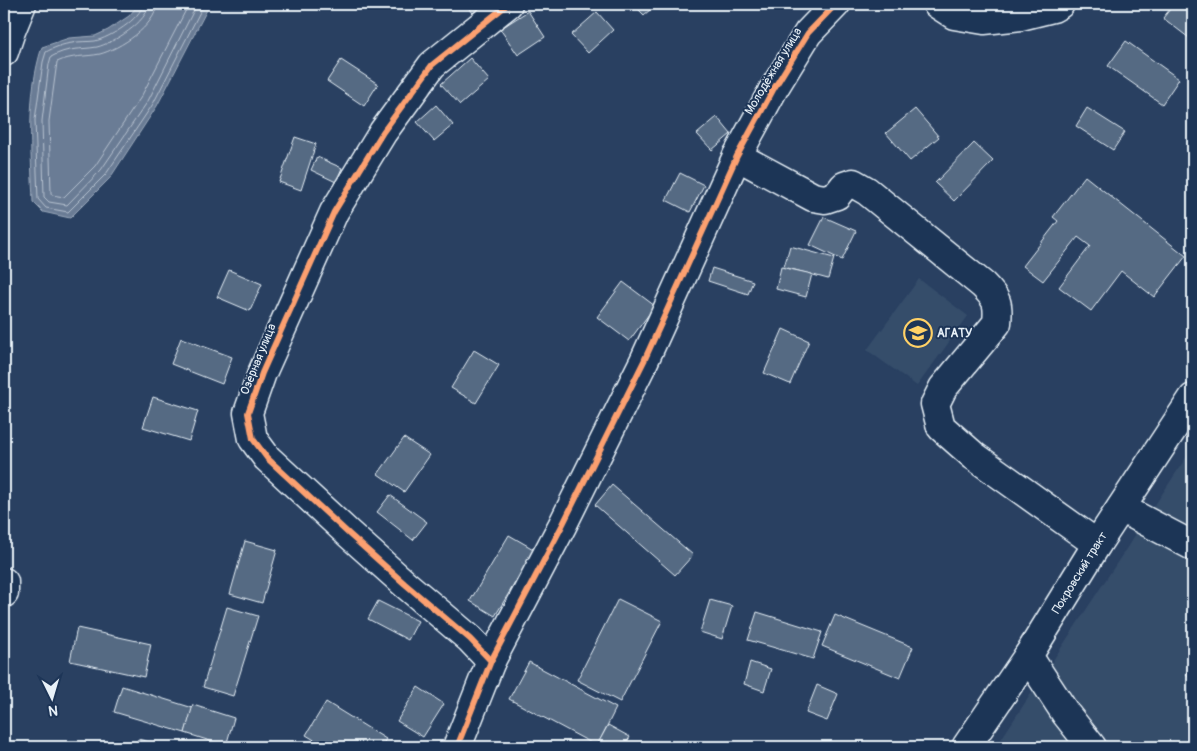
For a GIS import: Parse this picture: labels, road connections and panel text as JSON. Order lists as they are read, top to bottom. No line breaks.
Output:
{"streets":{"street":["Молодёжная улица","Озёрная улица","Покровский тракт"]},"crossings":[["Молодёжная улица","Озёрная улица"]],"places":{"school or university":["АГАТУ"]},"north":"bottom"}
